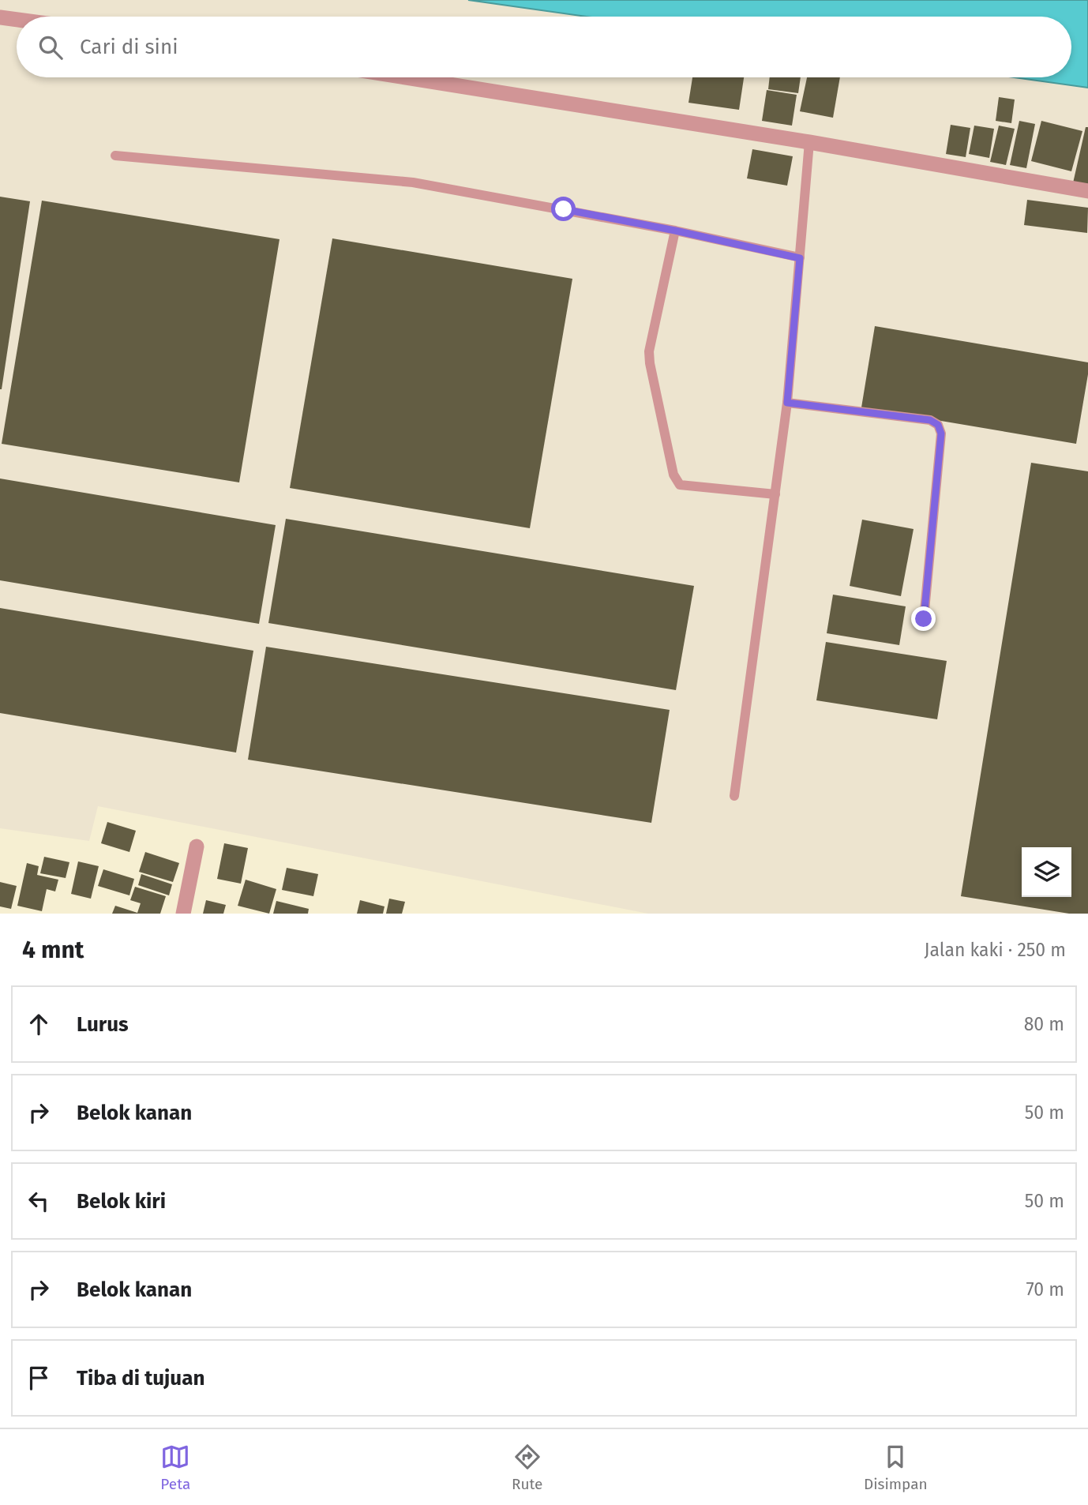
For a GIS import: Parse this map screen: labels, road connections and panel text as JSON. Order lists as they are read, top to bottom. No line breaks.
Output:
{"page":{"search":"Cari di sini","heading":["4 mnt","Jalan kaki · 250 m"],"list":[["Lurus","80 m"],["Belok kanan","50 m"],["Belok kiri","50 m"],["Belok kanan","70 m"],"Tiba di tujuan"],"nav":["Peta","Rute","Disimpan"]}}
